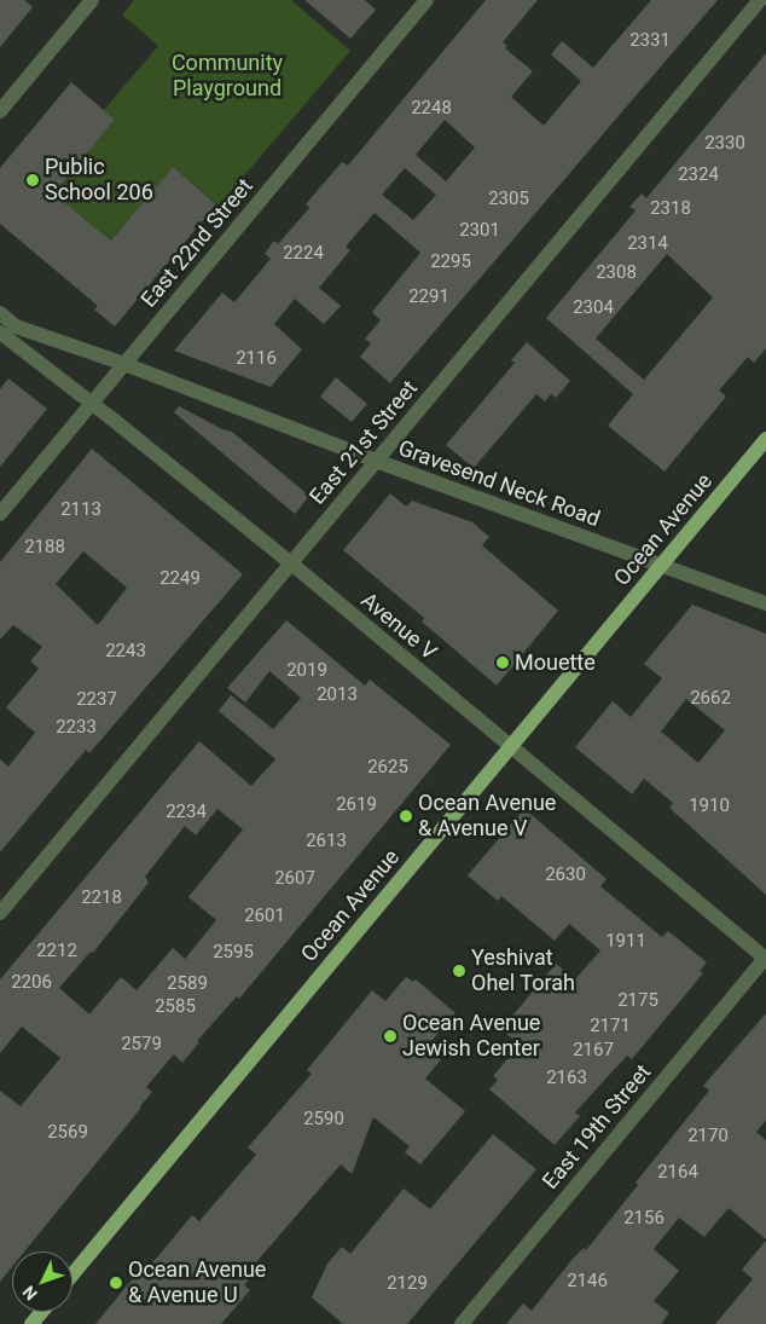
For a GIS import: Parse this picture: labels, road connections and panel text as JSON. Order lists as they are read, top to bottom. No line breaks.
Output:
{"streets":{"main road":["Ocean Avenue"],"street":["East 22nd Street","East 21st Street","Gravesend Neck Road","Avenue V","East 19th Street"]},"crossings":[["East 22nd Street","Gravesend Neck Road"],["East 22nd Street","Avenue V"],["East 21st Street","Gravesend Neck Road"],["East 21st Street","Avenue V"],["Gravesend Neck Road","Ocean Avenue"],["Ocean Avenue","Avenue V"],["Avenue V","East 19th Street"]],"parks":["Community Playground"],"places":["Public School 206","Mouette","Ocean Avenue & Avenue V","Yeshivat Ohel Torah","Ocean Avenue Jewish Center","Ocean Avenue & Avenue U"],"house_numbers":["2331","2248","2330","2324","2305","2318","2301","2314","2224","2295","2308","2291","2304","2116","2113","2188","2249","2243","2019","2013","2662","2237","2233","2625","2619","1910","2234","2613","2630","2607","2218","2601","1911","2212","2595","2206","2589","2175","2585","2171","2579","2167","2163","2590","2569","2170","2164","2156","2146","2129"],"north":"bottom left"}
